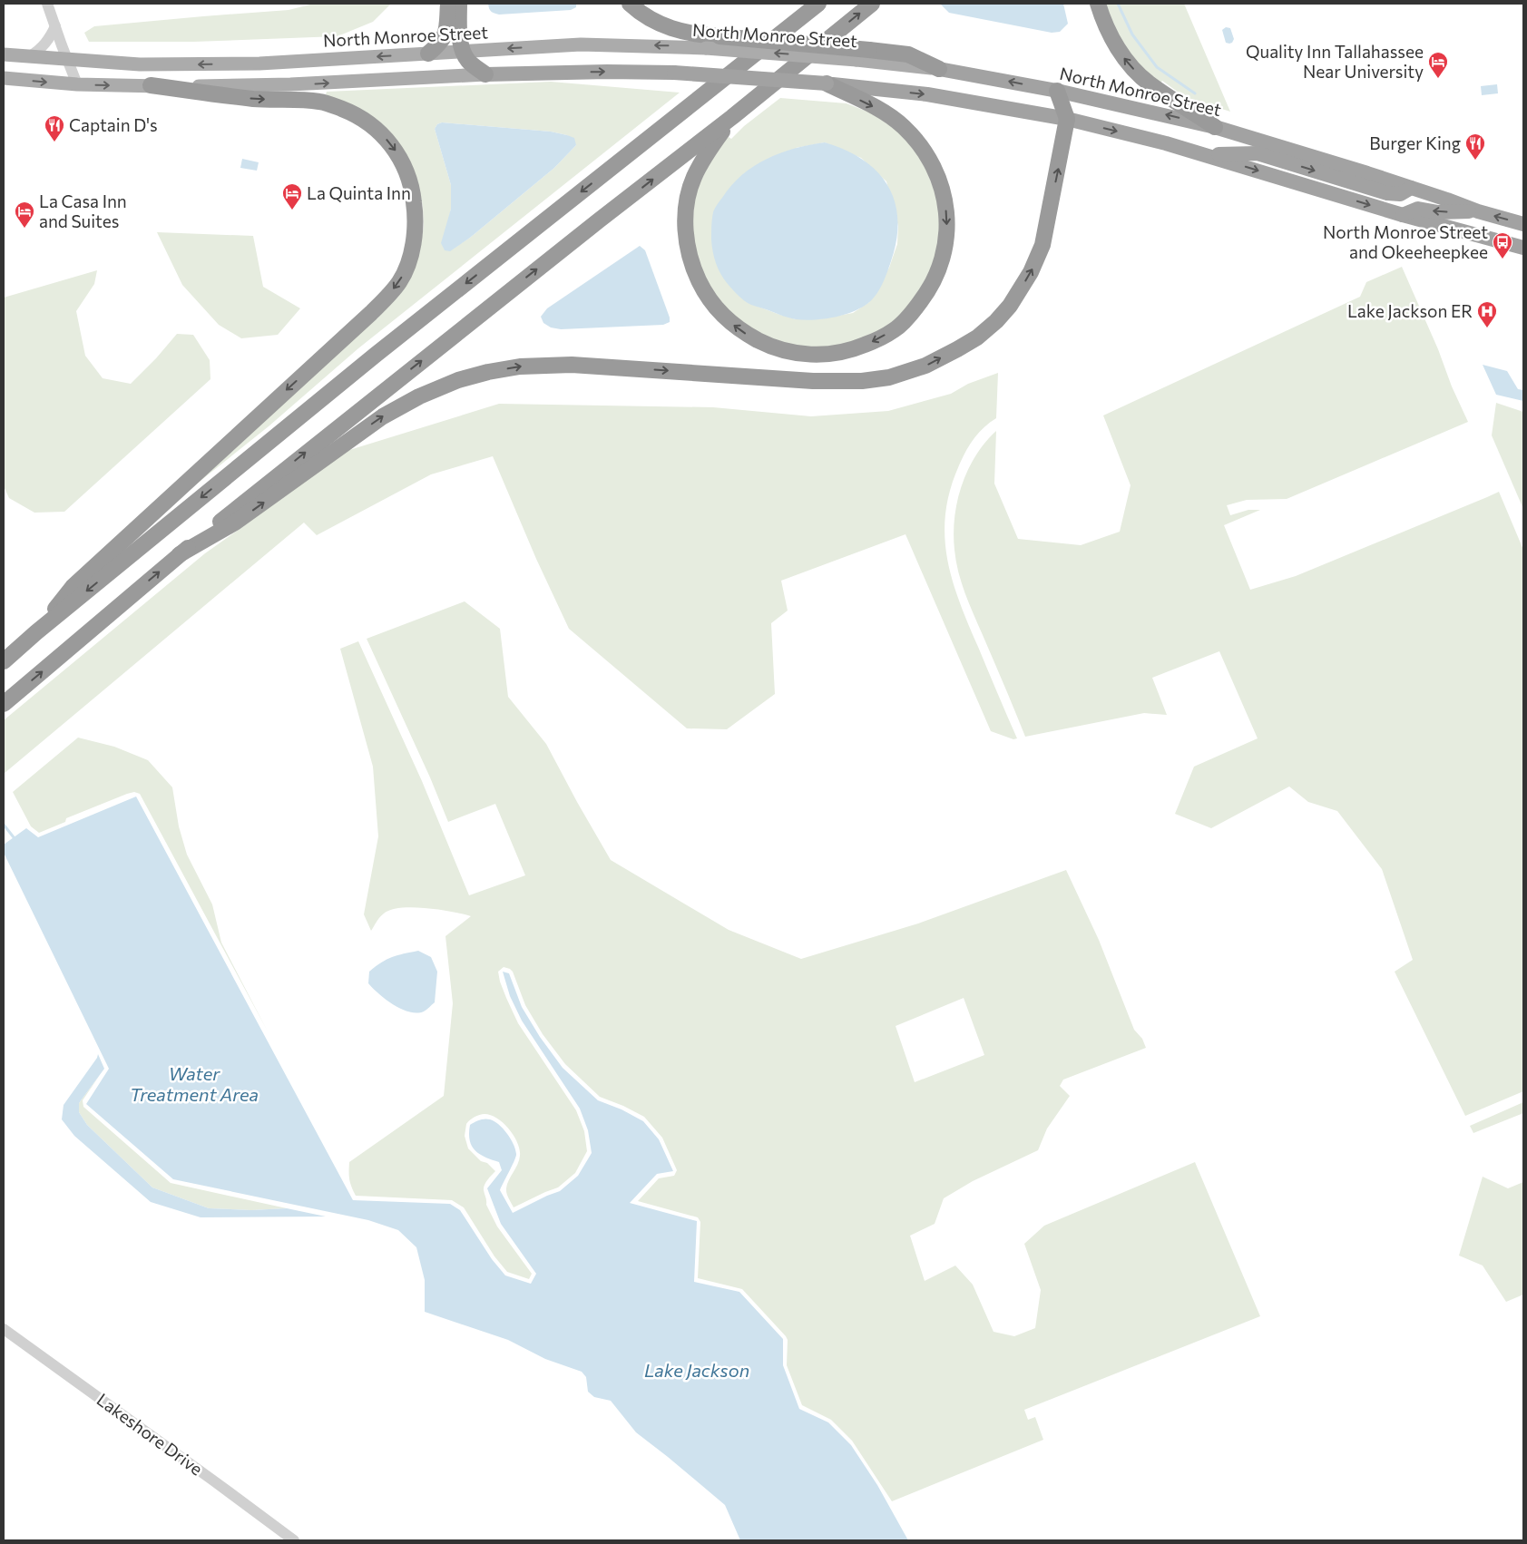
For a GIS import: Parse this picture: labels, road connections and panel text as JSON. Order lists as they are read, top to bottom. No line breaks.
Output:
{"streets":{"highway":["North Monroe Street"],"street":["Lakeshore Drive"]},"water":["Water Treatment Area","Lake Jackson"],"places":{"hotel":["Quality Inn Tallahassee Near University","La Quinta Inn","La Casa Inn and Suites"],"restaurant":["Captain D's","Burger King"],"bus stop":["North Monroe Street and Okeeheepkee"],"hospital":["Lake Jackson ER"]}}
